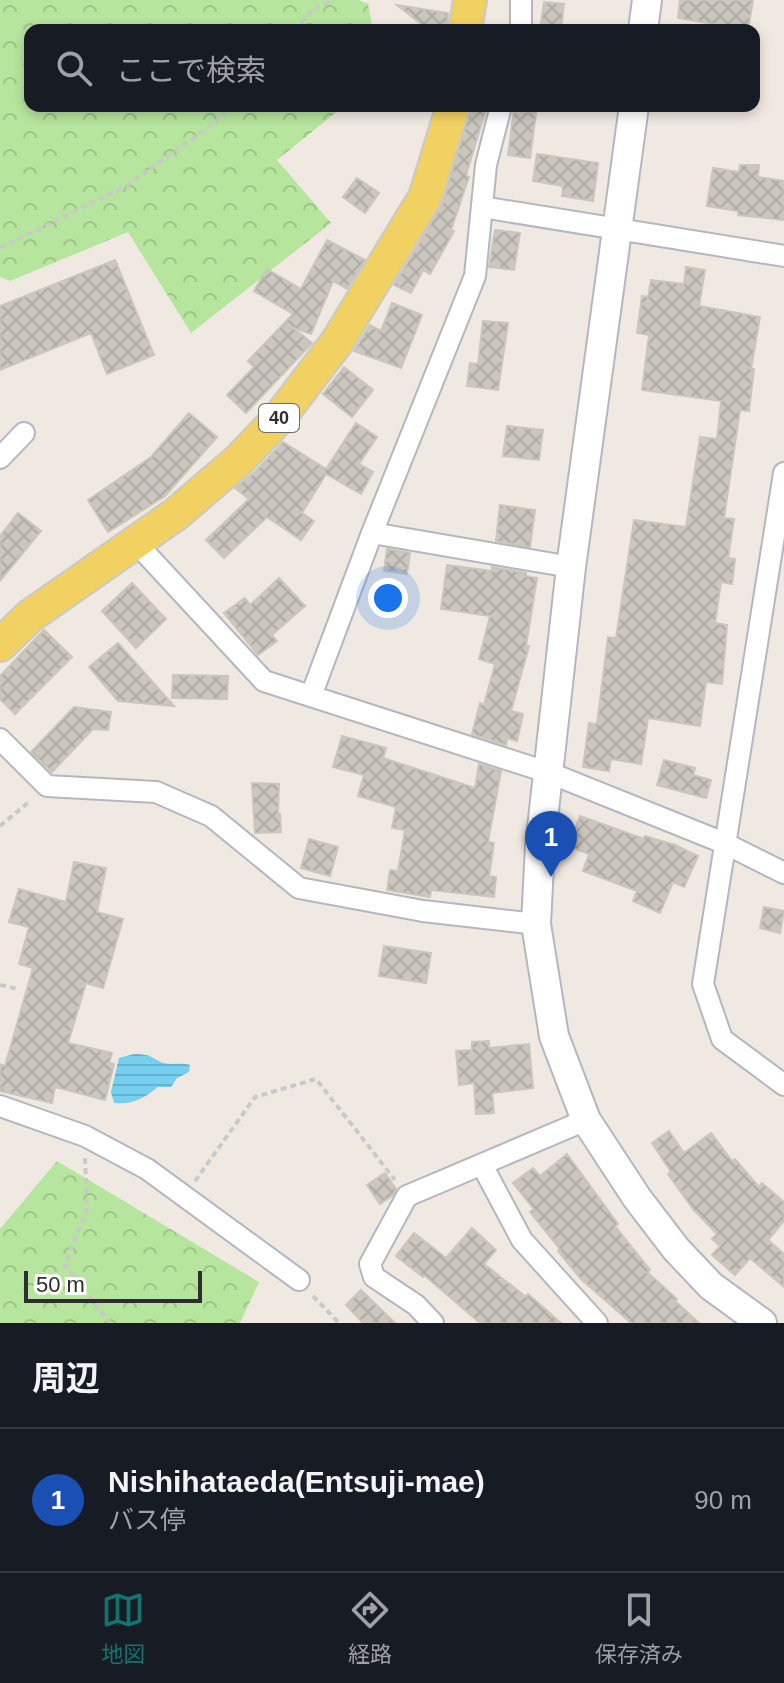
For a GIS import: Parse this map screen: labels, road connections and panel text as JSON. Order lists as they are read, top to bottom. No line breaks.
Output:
{"streets":{"main road":["40"]},"scale_bar":"50 m","page":{"search":"ここで検索","pins":"1","scale":"50 m","heading":"周辺","list":[{"mark":"1","name":"Nishihataeda(Entsuji-mae)","note":"バス停","value":"90 m"}],"nav":["地図","経路","保存済み"]}}
